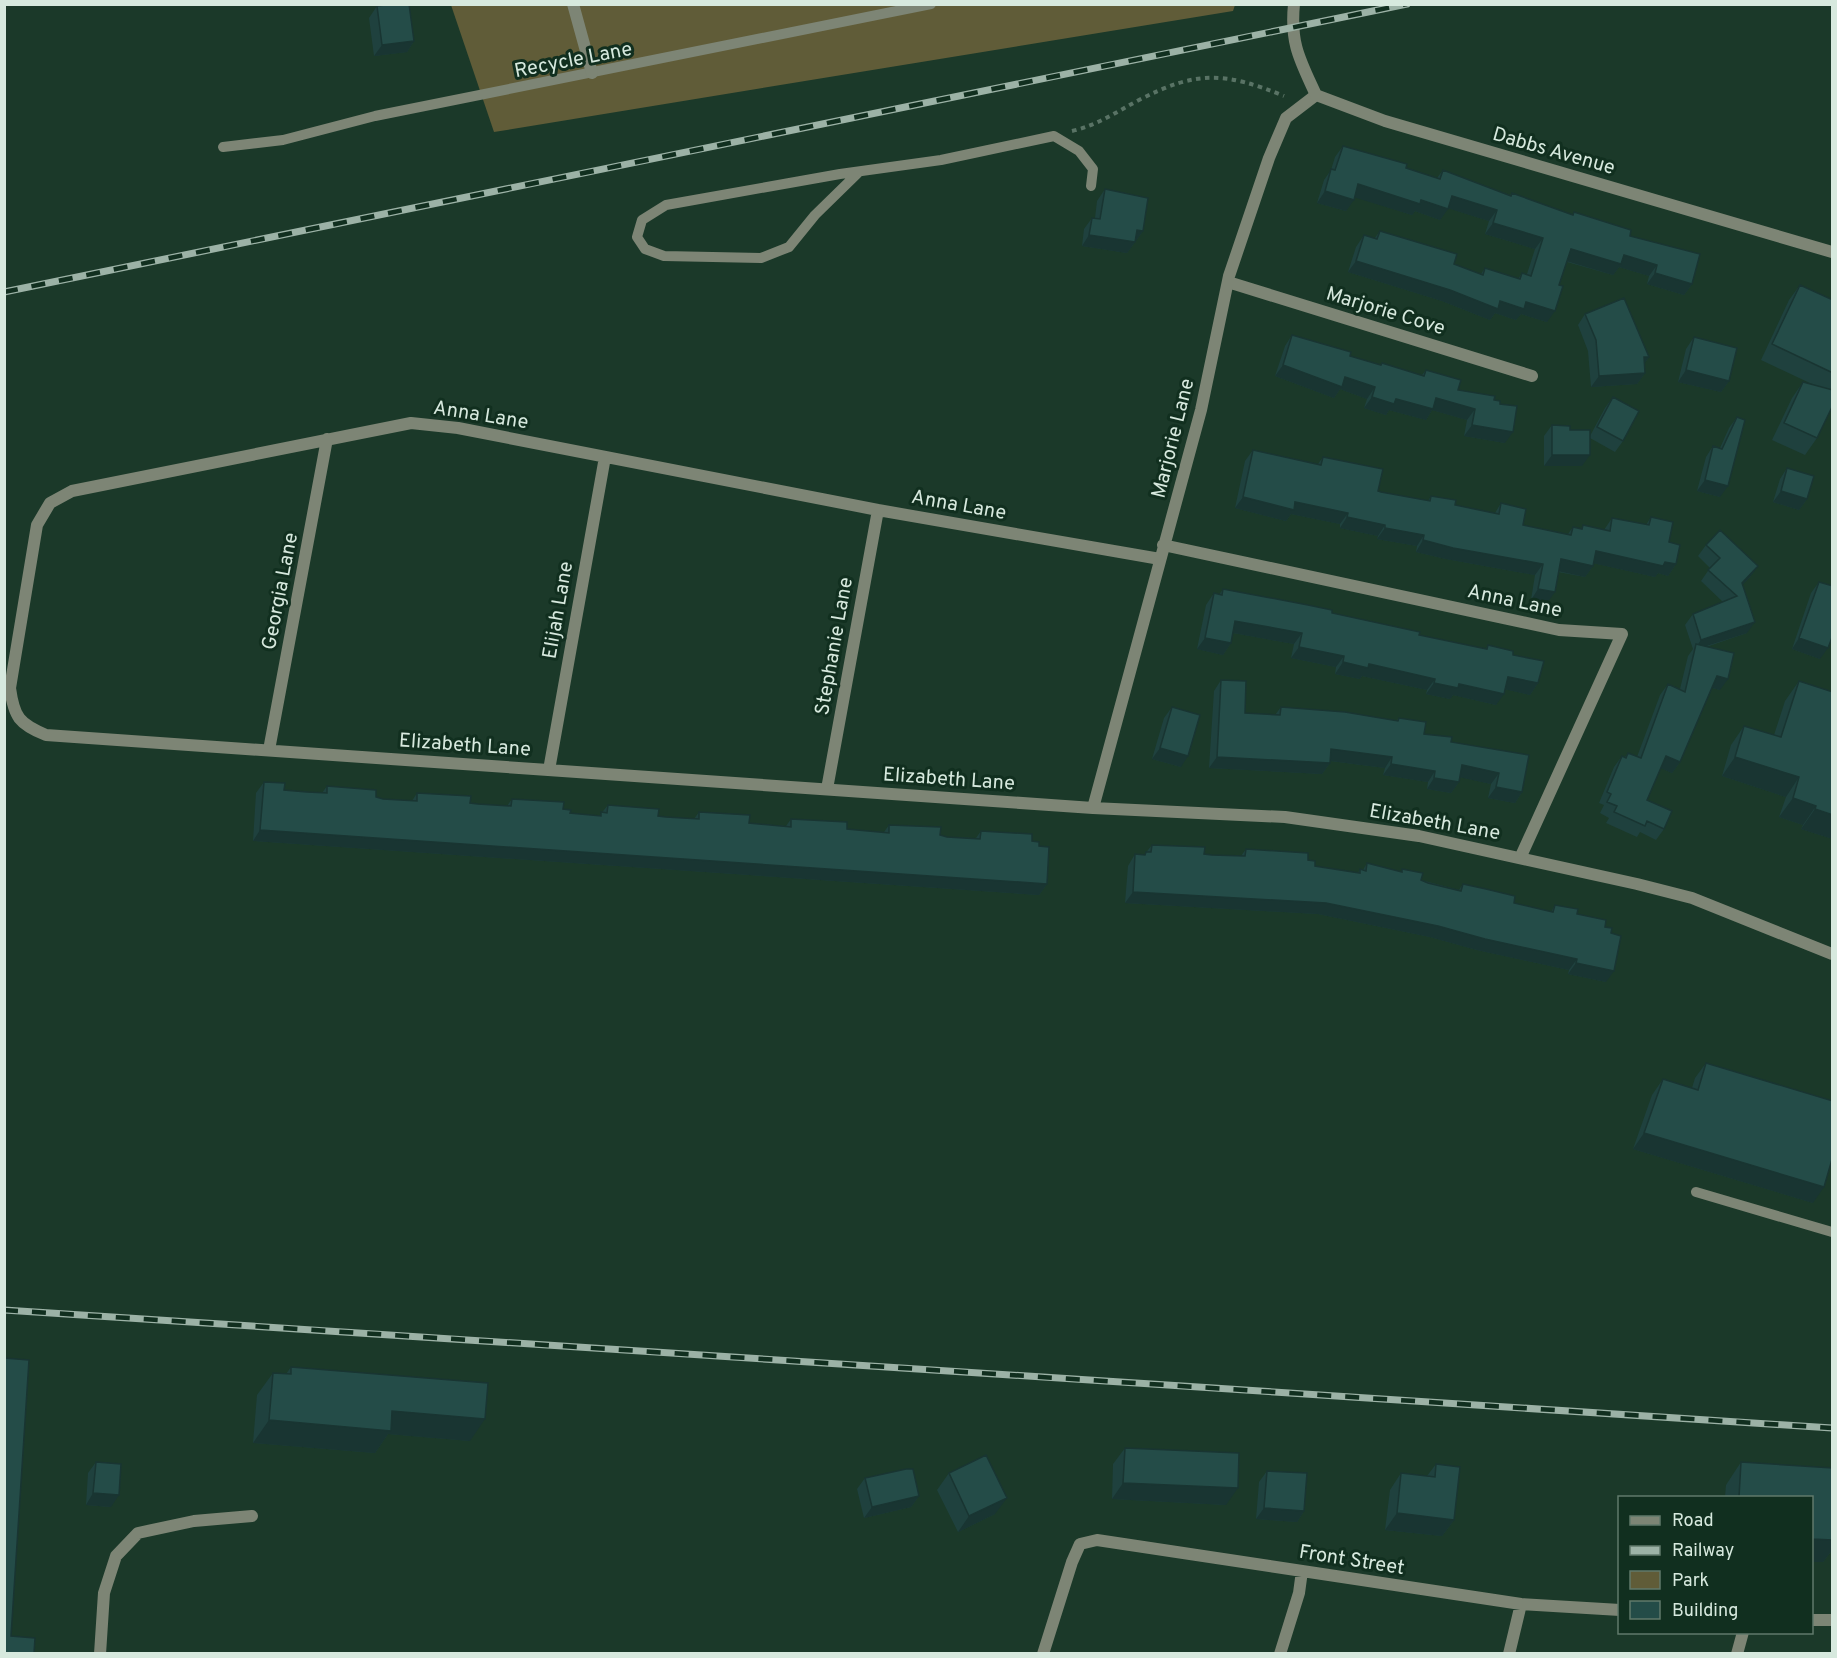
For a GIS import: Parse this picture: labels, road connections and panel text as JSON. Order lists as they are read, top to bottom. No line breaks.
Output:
{"streets":{"street":["Dabbs Avenue","Marjorie Cove","Anna Lane","Marjorie Lane","Georgia Lane","Elijah Lane","Stephanie Lane","Elizabeth Lane","Front Street"],"lane":["Recycle Lane"]},"crossings":[["Dabbs Avenue","Marjorie Lane"],["Marjorie Cove","Marjorie Lane"],["Anna Lane","Marjorie Lane"],["Anna Lane","Georgia Lane"],["Anna Lane","Elijah Lane"],["Anna Lane","Stephanie Lane"],["Anna Lane","Elizabeth Lane"],["Marjorie Lane","Elizabeth Lane"],["Georgia Lane","Elizabeth Lane"],["Elijah Lane","Elizabeth Lane"],["Stephanie Lane","Elizabeth Lane"]],"legend":["Road","Railway","Park","Building"]}
